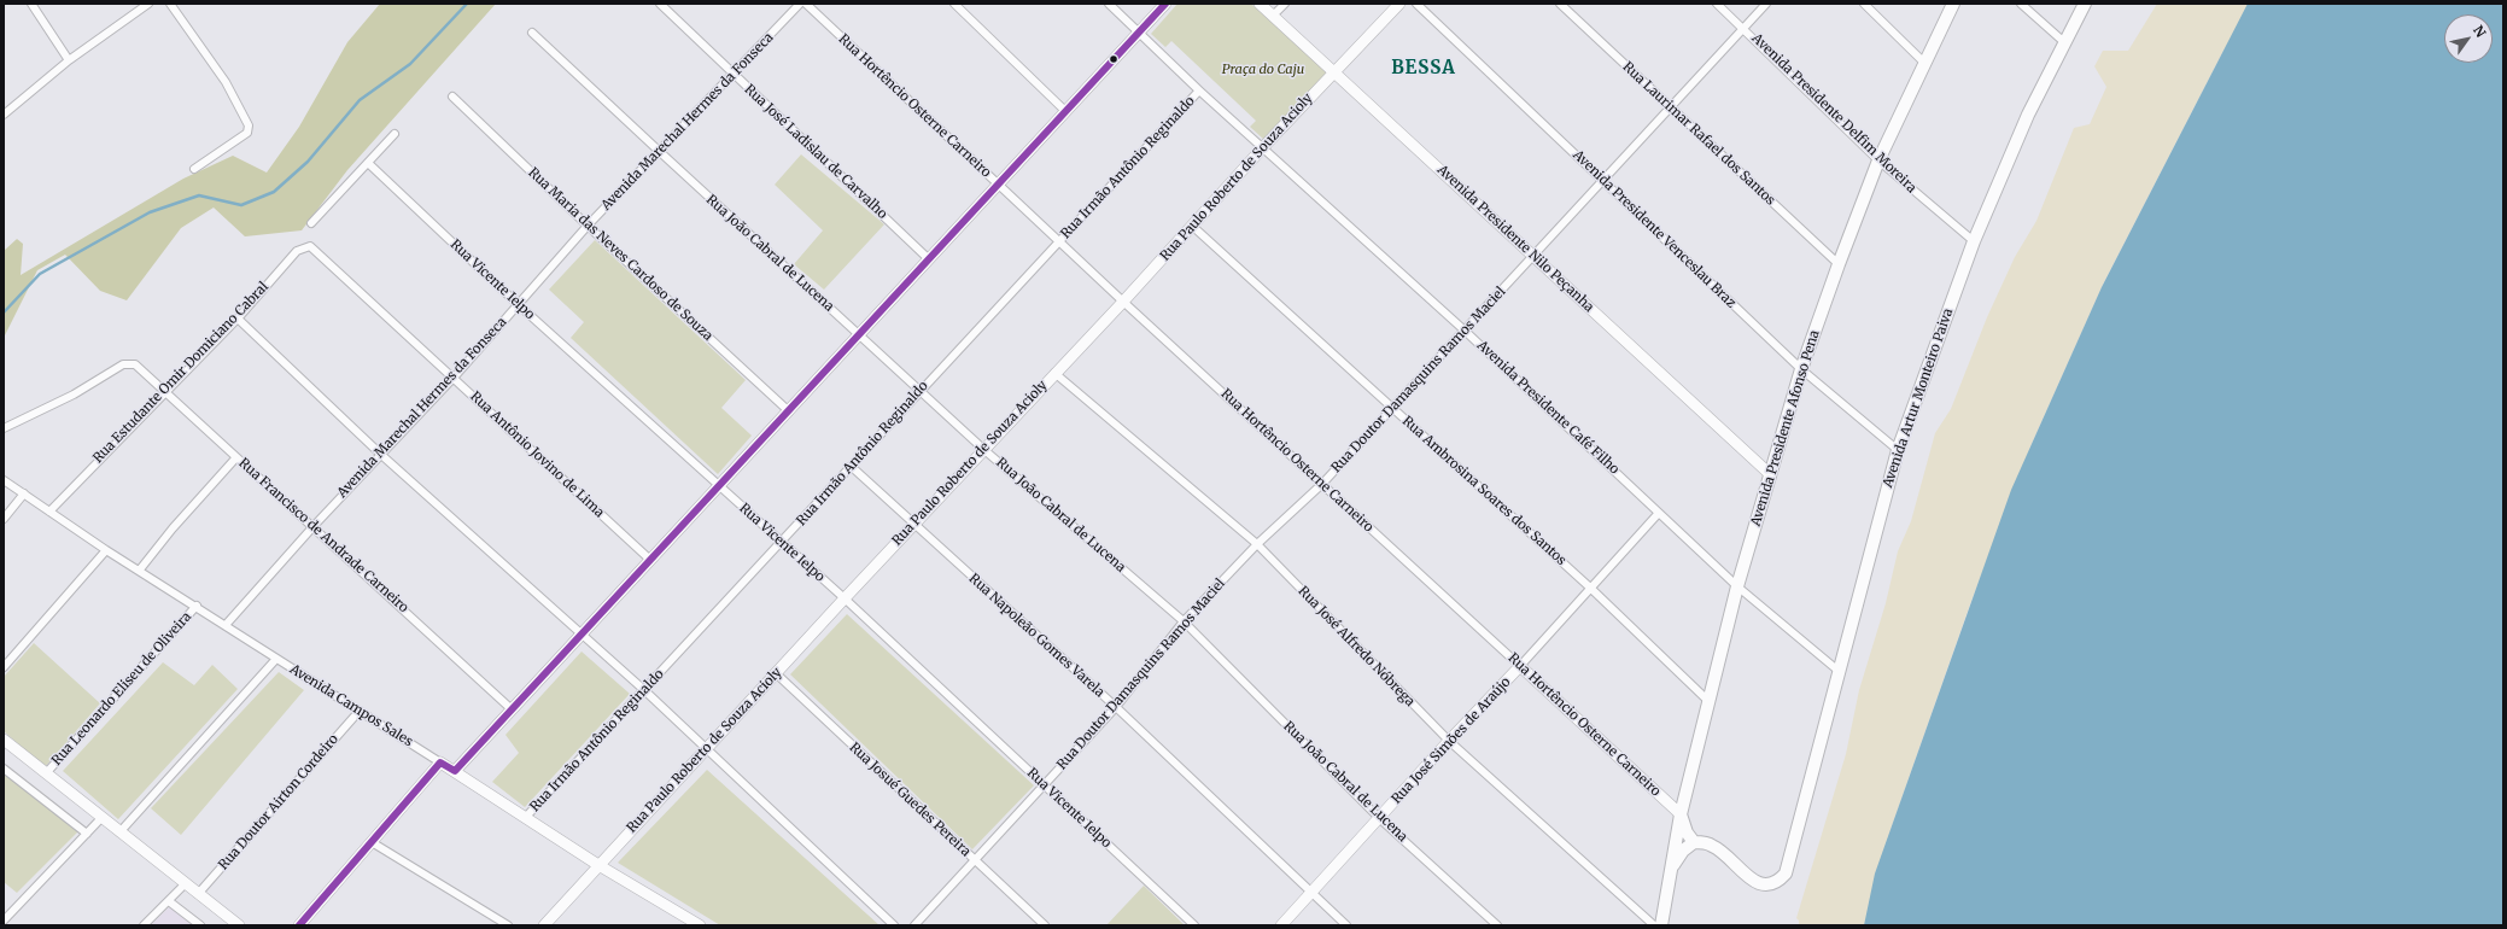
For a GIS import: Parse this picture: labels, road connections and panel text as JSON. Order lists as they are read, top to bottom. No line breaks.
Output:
{"streets":{"main road":["Rua Hortêncio Osterne Carneiro","Avenida Artur Monteiro Paiva","Avenida Presidente Afonso Pena"],"street":["Avenida Presidente Delfim Moreira","Avenida Marechal Hermes da Fonseca","Rua Laurimar Rafael dos Santos","Rua José Ladislau de Carvalho","Rua Irmão Antônio Reginaldo","Rua Paulo Roberto de Souza Acioly","Avenida Presidente Venceslau Braz","Avenida Presidente Nilo Peçanha","Rua João Cabral de Lucena","Rua Maria das Neves Cardoso de Souza","Rua Vicente Ielpo","Rua Estudante Omir Domiciano Cabral","Rua Doutor Damasquins Ramos Maciel","Avenida Presidente Café Filho","Rua Antônio Jovino de Lima","Rua Ambrosina Soares dos Santos","Rua Francisco de Andrade Carneiro","Rua Napoleão Gomes Varela","Rua José Alfredo Nóbrega","Rua Leonardo Eliseu de Oliveira","Avenida Campos Sales","Rua José Simões de Araújo","Rua Josué Guedes Pereira","Rua Doutor Airton Cordeiro"]},"crossings":[["Rua Hortêncio Osterne Carneiro","Rua Irmão Antônio Reginaldo"],["Rua Hortêncio Osterne Carneiro","Rua Paulo Roberto de Souza Acioly"],["Rua Hortêncio Osterne Carneiro","Rua Doutor Damasquins Ramos Maciel"],["Rua Hortêncio Osterne Carneiro","Avenida Artur Monteiro Paiva"],["Rua Hortêncio Osterne Carneiro","Avenida Presidente Afonso Pena"],["Rua Hortêncio Osterne Carneiro","Rua José Simões de Araújo"],["Avenida Presidente Delfim Moreira","Rua Doutor Damasquins Ramos Maciel"],["Avenida Presidente Delfim Moreira","Avenida Artur Monteiro Paiva"],["Avenida Presidente Delfim Moreira","Avenida Presidente Afonso Pena"],["Avenida Marechal Hermes da Fonseca","Rua José Ladislau de Carvalho"],["Avenida Marechal Hermes da Fonseca","Rua João Cabral de Lucena"],["Avenida Marechal Hermes da Fonseca","Rua Maria das Neves Cardoso de Souza"],["Avenida Marechal Hermes da Fonseca","Rua Vicente Ielpo"],["Avenida Marechal Hermes da Fonseca","Rua Antônio Jovino de Lima"],["Avenida Marechal Hermes da Fonseca","Rua Francisco de Andrade Carneiro"],["Avenida Marechal Hermes da Fonseca","Avenida Campos Sales"],["Rua Laurimar Rafael dos Santos","Rua Doutor Damasquins Ramos Maciel"],["Rua Laurimar Rafael dos Santos","Avenida Presidente Afonso Pena"],["Rua Irmão Antônio Reginaldo","Rua João Cabral de Lucena"],["Rua Irmão Antônio Reginaldo","Rua Vicente Ielpo"],["Rua Irmão Antônio Reginaldo","Avenida Presidente Café Filho"],["Rua Irmão Antônio Reginaldo","Rua Napoleão Gomes Varela"],["Rua Irmão Antônio Reginaldo","Avenida Campos Sales"],["Rua Paulo Roberto de Souza Acioly","Avenida Presidente Nilo Peçanha"],["Rua Paulo Roberto de Souza Acioly","Rua João Cabral de Lucena"],["Rua Paulo Roberto de Souza Acioly","Rua Vicente Ielpo"],["Rua Paulo Roberto de Souza Acioly","Avenida Presidente Café Filho"],["Rua Paulo Roberto de Souza Acioly","Rua Ambrosina Soares dos Santos"],["Rua Paulo Roberto de Souza Acioly","Rua Napoleão Gomes Varela"],["Rua Paulo Roberto de Souza Acioly","Rua José Alfredo Nóbrega"],["Rua Paulo Roberto de Souza Acioly","Avenida Campos Sales"],["Rua Paulo Roberto de Souza Acioly","Rua Josué Guedes Pereira"],["Avenida Presidente Venceslau Braz","Rua Doutor Damasquins Ramos Maciel"],["Avenida Presidente Venceslau Braz","Avenida Artur Monteiro Paiva"],["Avenida Presidente Venceslau Braz","Avenida Presidente Afonso Pena"],["Avenida Presidente Nilo Peçanha","Rua Doutor Damasquins Ramos Maciel"],["Avenida Presidente Nilo Peçanha","Avenida Presidente Afonso Pena"],["Rua João Cabral de Lucena","Rua Doutor Damasquins Ramos Maciel"],["Rua João Cabral de Lucena","Rua José Simões de Araújo"],["Rua Vicente Ielpo","Rua Doutor Damasquins Ramos Maciel"],["Rua Estudante Omir Domiciano Cabral","Rua Antônio Jovino de Lima"],["Rua Estudante Omir Domiciano Cabral","Rua Francisco de Andrade Carneiro"],["Rua Estudante Omir Domiciano Cabral","Avenida Campos Sales"],["Rua Doutor Damasquins Ramos Maciel","Avenida Presidente Café Filho"],["Rua Doutor Damasquins Ramos Maciel","Rua Ambrosina Soares dos Santos"],["Rua Doutor Damasquins Ramos Maciel","Rua Napoleão Gomes Varela"],["Rua Doutor Damasquins Ramos Maciel","Rua José Alfredo Nóbrega"],["Rua Doutor Damasquins Ramos Maciel","Rua Josué Guedes Pereira"],["Avenida Artur Monteiro Paiva","Avenida Presidente Café Filho"],["Avenida Artur Monteiro Paiva","Avenida Presidente Afonso Pena"],["Avenida Presidente Café Filho","Avenida Presidente Afonso Pena"],["Avenida Presidente Café Filho","Rua José Simões de Araújo"],["Avenida Presidente Afonso Pena","Rua Ambrosina Soares dos Santos"],["Rua Ambrosina Soares dos Santos","Rua José Simões de Araújo"],["Rua Napoleão Gomes Varela","Rua José Simões de Araújo"],["Rua José Alfredo Nóbrega","Rua José Simões de Araújo"],["Rua Leonardo Eliseu de Oliveira","Avenida Campos Sales"],["Avenida Campos Sales","Rua Doutor Airton Cordeiro"]],"districts":["BESSA"],"parks":["Praça do Caju"],"north":"top right"}
